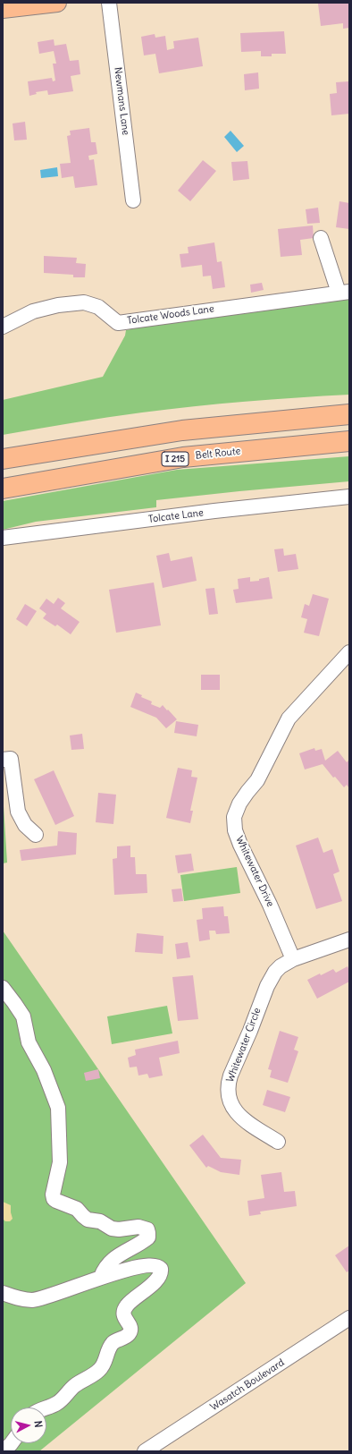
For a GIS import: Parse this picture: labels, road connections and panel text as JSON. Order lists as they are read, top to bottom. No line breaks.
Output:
{"streets":{"highway":["Belt Route","I 215"],"street":["Newmans Lane","Tolcate Woods Lane","Tolcate Lane","Whitewater Drive","Whitewater Circle","Wasatch Boulevard"]},"crossings":[["Whitewater Drive","Whitewater Circle"]],"north":"right"}
